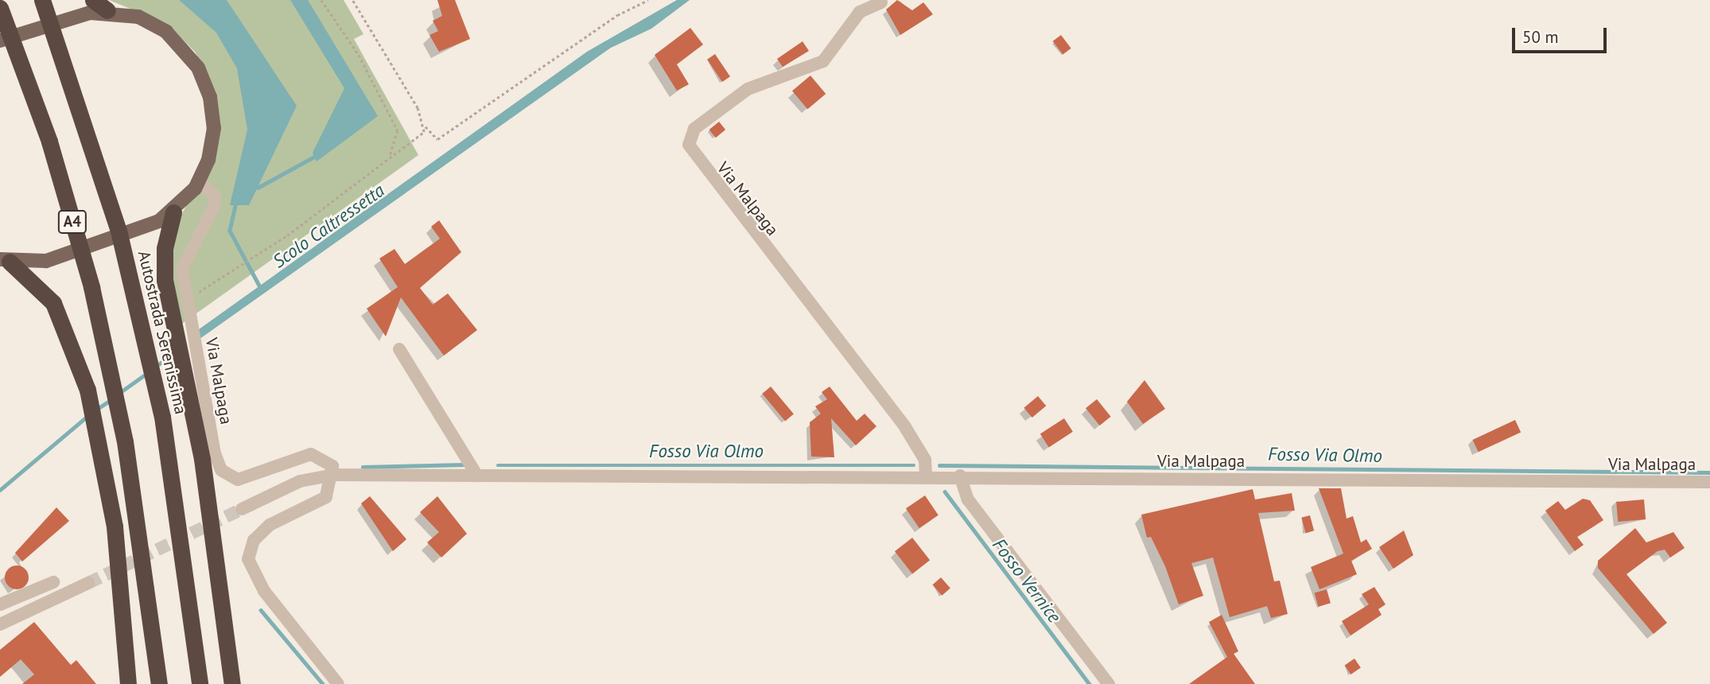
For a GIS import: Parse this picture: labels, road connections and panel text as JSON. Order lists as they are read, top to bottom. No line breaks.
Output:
{"streets":{"highway":["A4","Autostrada Serenissima"],"street":["Via Malpaga"]},"water":["Scolo Caltressetta","Fosso Via Olmo","Fosso Vernice"],"scale_bar":"50 m"}
